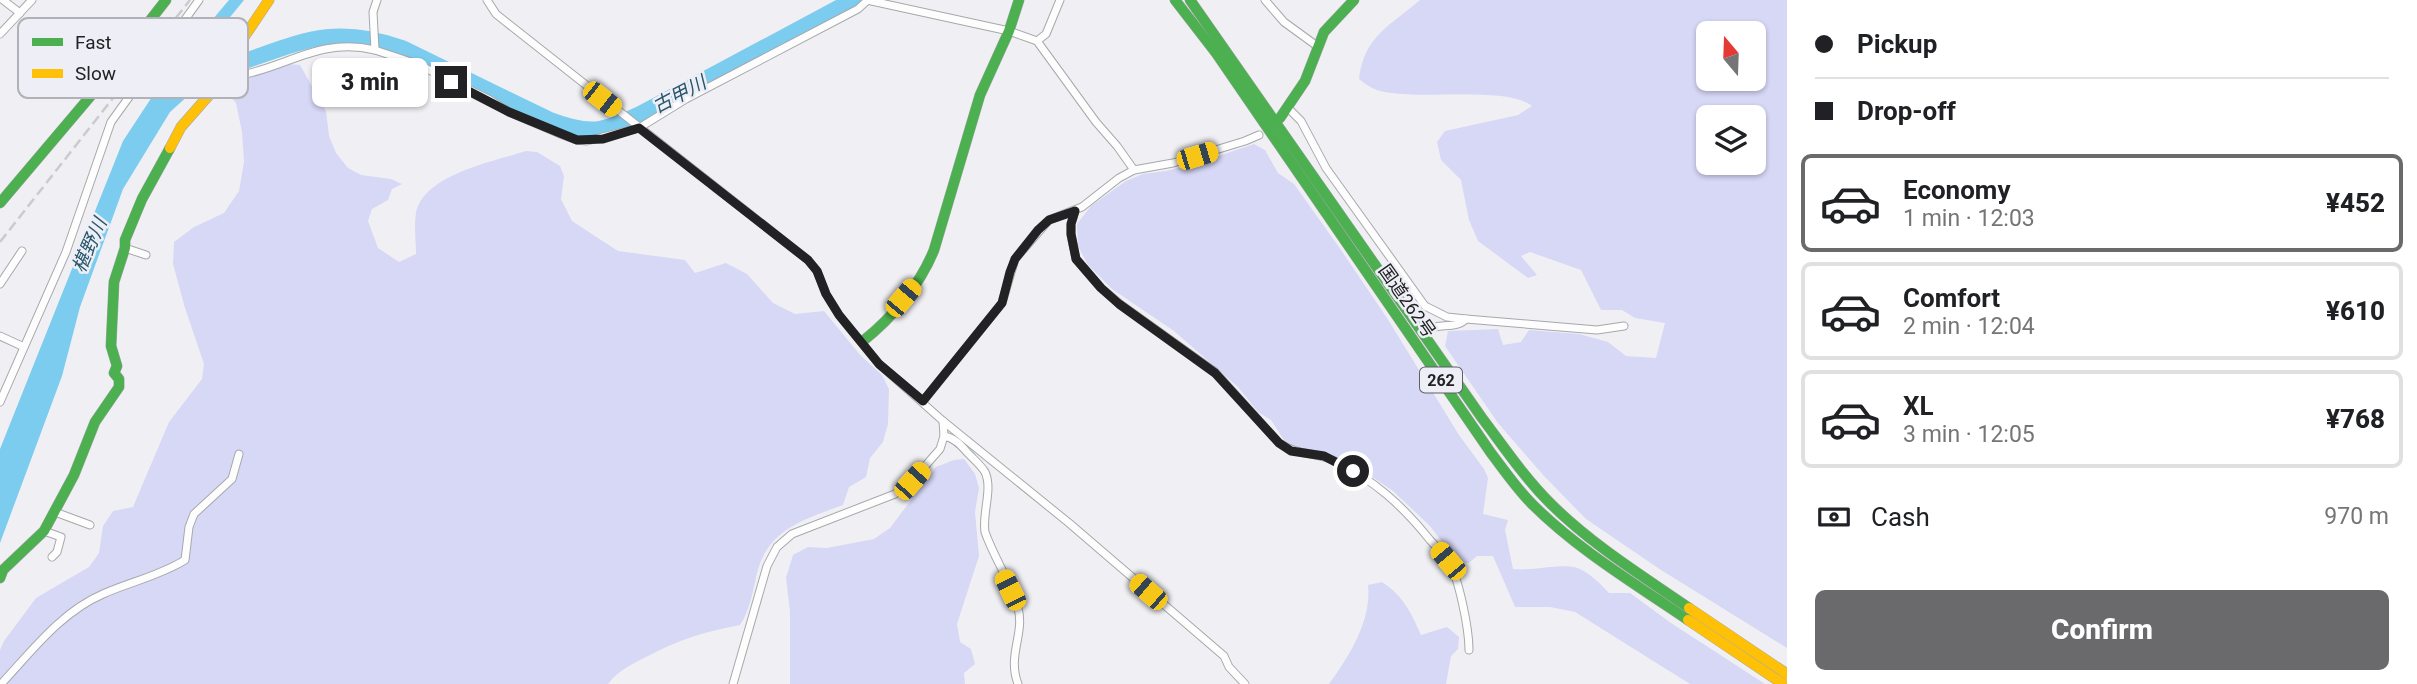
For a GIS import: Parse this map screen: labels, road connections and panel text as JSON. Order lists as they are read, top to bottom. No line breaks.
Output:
{"streets":{"main road":["国道262号","262"]},"water":["古甲川","椹野川"],"legend":["Fast","Slow"],"north":"top","page":{"banner":["Pickup","Drop-off"],"bubble":"3 min","list":[{"name":"Economy","note":"1 min · 12:03","value":"¥452"},{"name":"Comfort","note":"2 min · 12:04","value":"¥610"},{"name":"XL","note":"3 min · 12:05","value":"¥768"}],"pay":["Cash","970 m"],"buttons":"Confirm"}}
